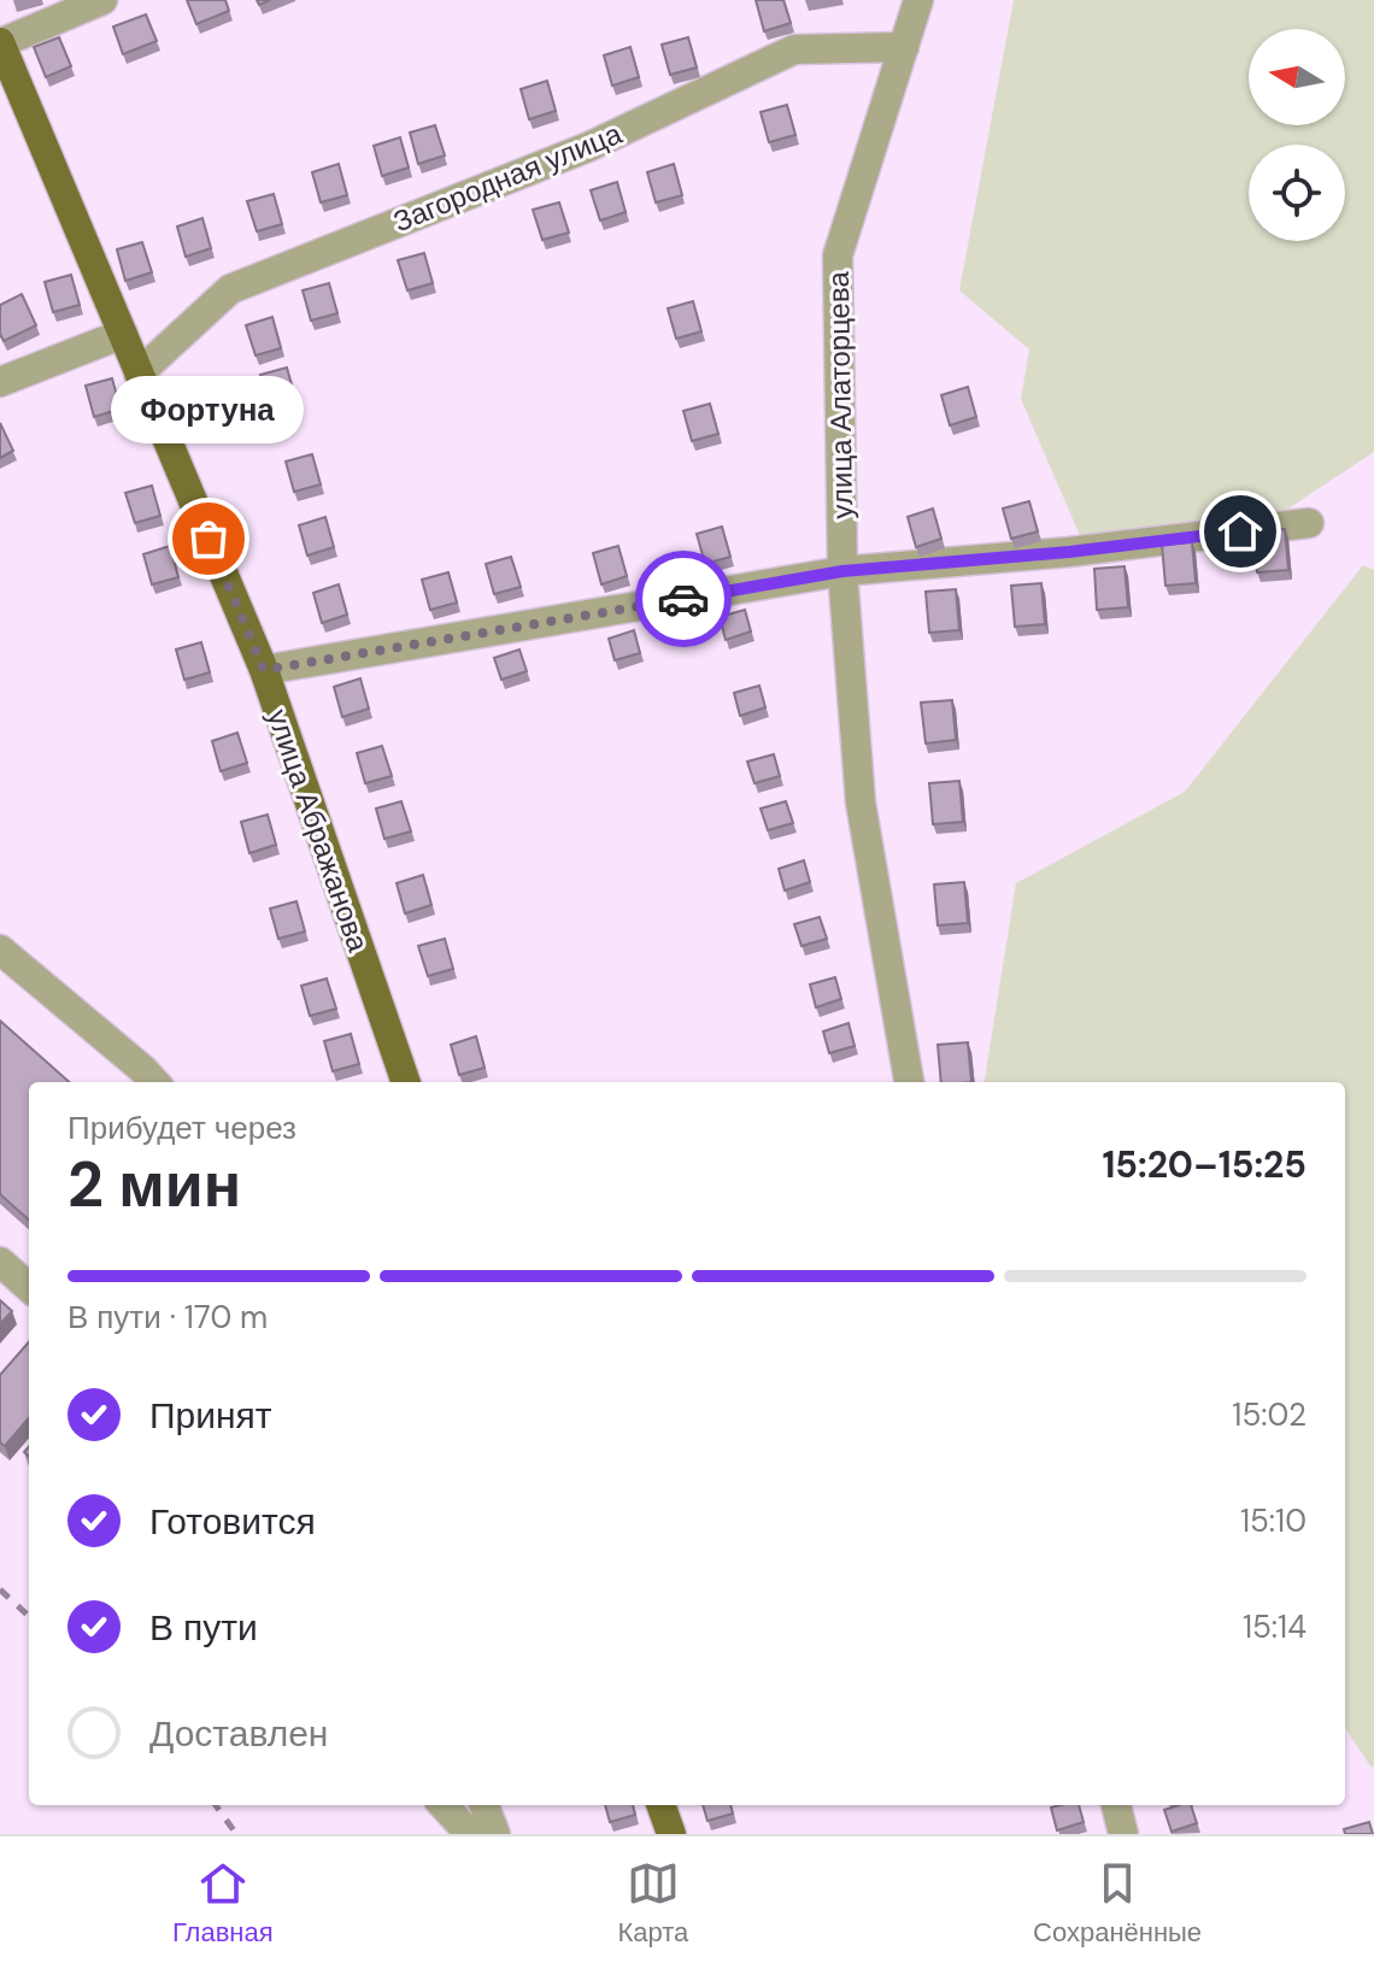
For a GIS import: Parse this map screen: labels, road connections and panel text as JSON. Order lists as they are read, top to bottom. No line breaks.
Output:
{"streets":{"main road":["улица Абражанова"],"street":["Загородная улица","улица Алаторцева"]},"crossings":[["Загородная улица","улица Алаторцева"],["Загородная улица","улица Абражанова"]],"places":["Фортуна"],"north":"left","page":{"bubble":"Фортуна","heading":["2 мин","Прибудет через","15:20–15:25"],"bar":"В пути · 170 m","list":[["Принят","15:02"],["Готовится","15:10"],["В пути","15:14"],"Доставлен"],"tabs":["Главная","Карта","Сохранённые"]}}
